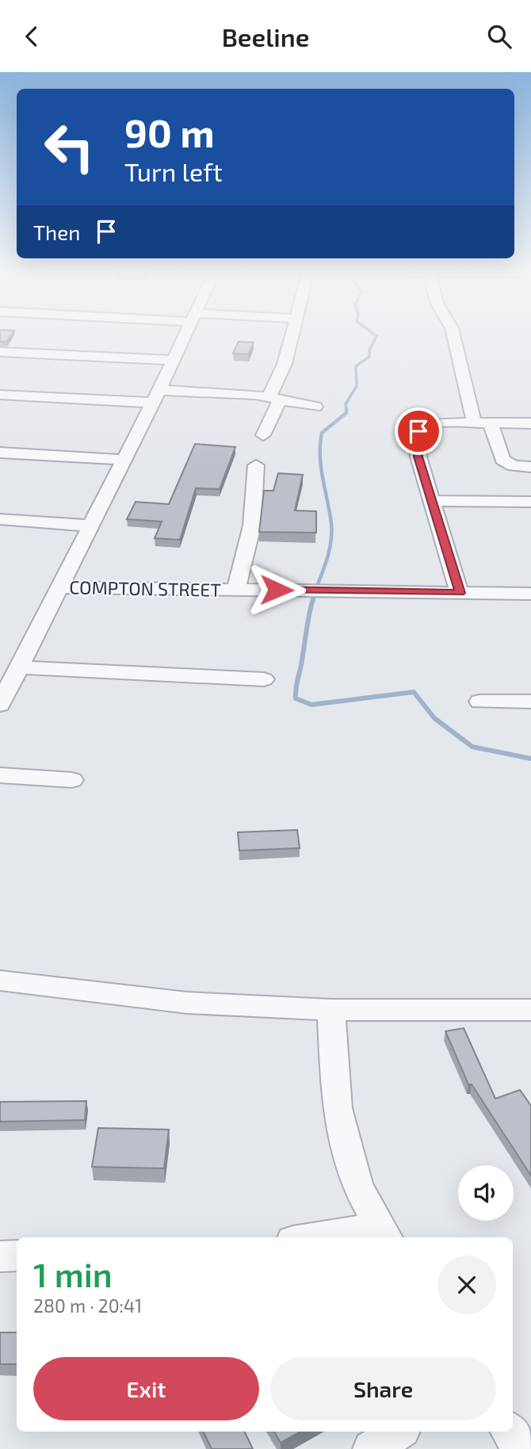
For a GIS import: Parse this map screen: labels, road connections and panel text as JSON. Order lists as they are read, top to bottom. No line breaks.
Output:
{"streets":{"street":["COMPTON STREET"]},"page":{"header":"Beeline","turn":["90 m","Turn left"],"then":"Then","heading":["1 min","280 m · 20:41"],"buttons":["Exit","Share"]}}
